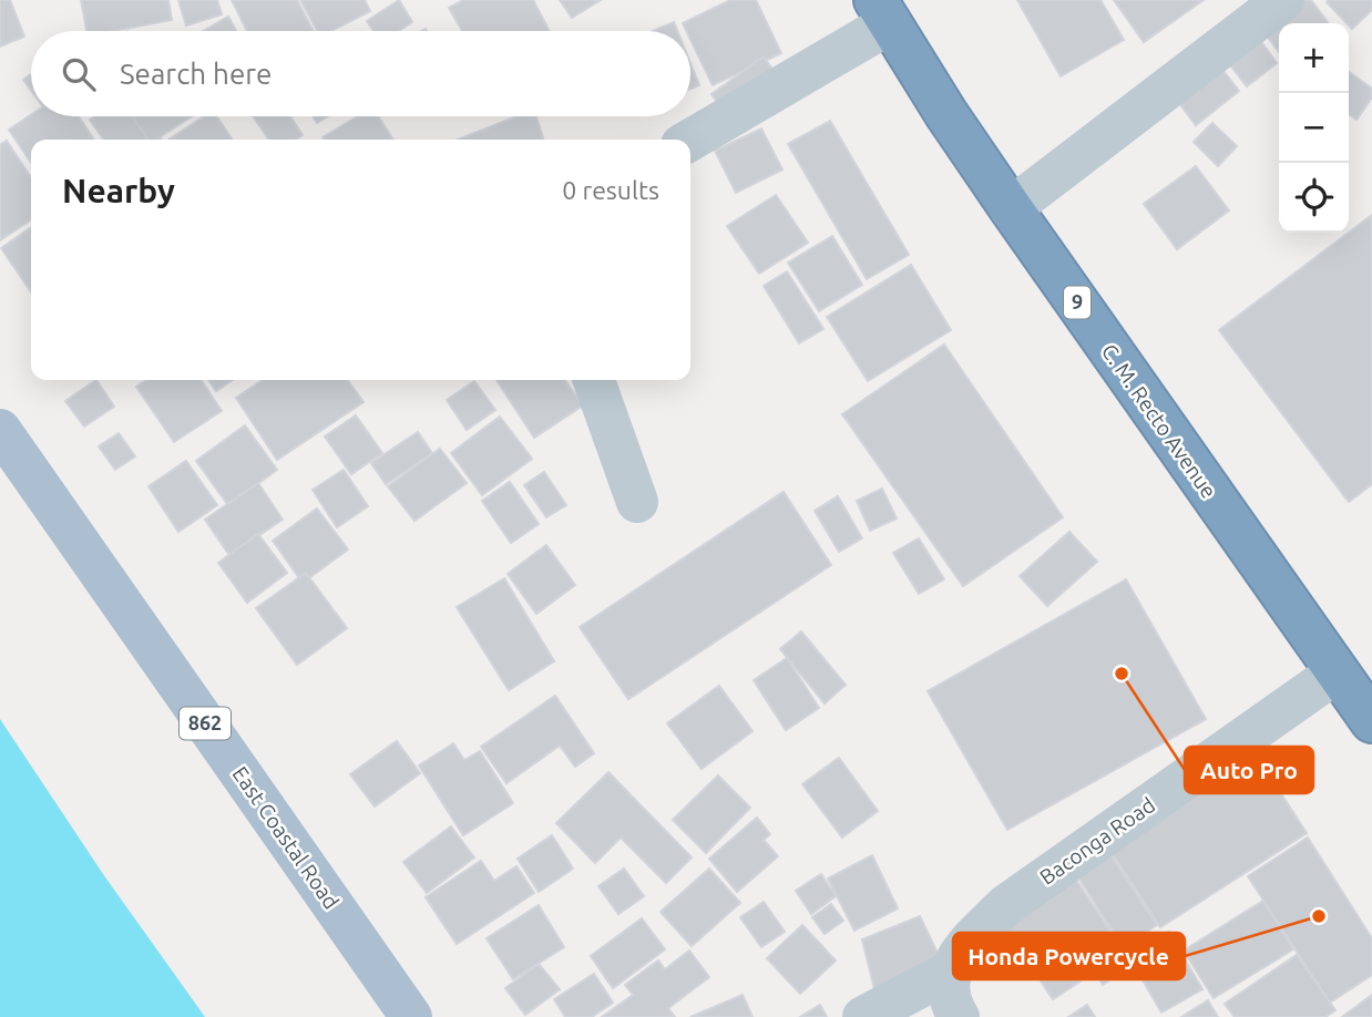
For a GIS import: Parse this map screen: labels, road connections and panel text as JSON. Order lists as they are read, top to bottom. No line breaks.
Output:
{"streets":{"highway":["9","C. M. Recto Avenue"],"main road":["862","East Coastal Road"],"street":["Baconga Road"]},"crossings":[["C. M. Recto Avenue","Baconga Road"]],"places":["Auto Pro","Honda Powercycle"],"page":{"map_buttons":["+","−"],"search":"Search here","heading":["Nearby","0 results"]}}
